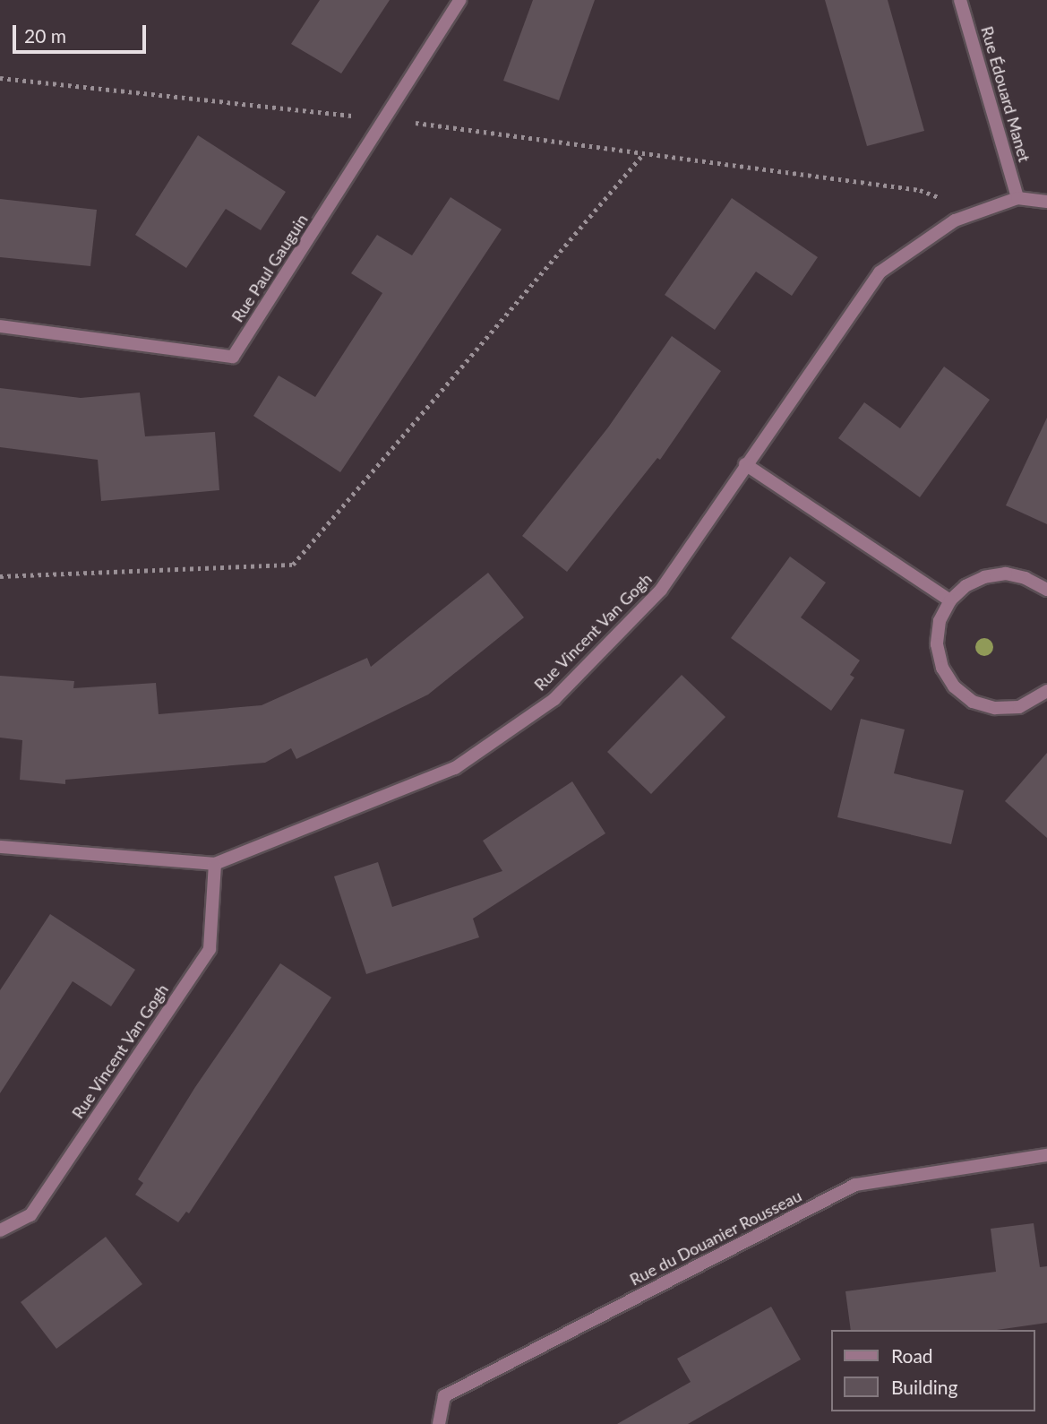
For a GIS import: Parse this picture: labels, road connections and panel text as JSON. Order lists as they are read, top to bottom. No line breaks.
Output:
{"streets":{"street":["Rue Édouard Manet","Rue Paul Gauguin","Rue Vincent Van Gogh","Rue du Douanier Rousseau"]},"crossings":[["Rue Édouard Manet","Rue Vincent Van Gogh"]],"legend":["Road","Building"],"scale_bar":"20 m"}
